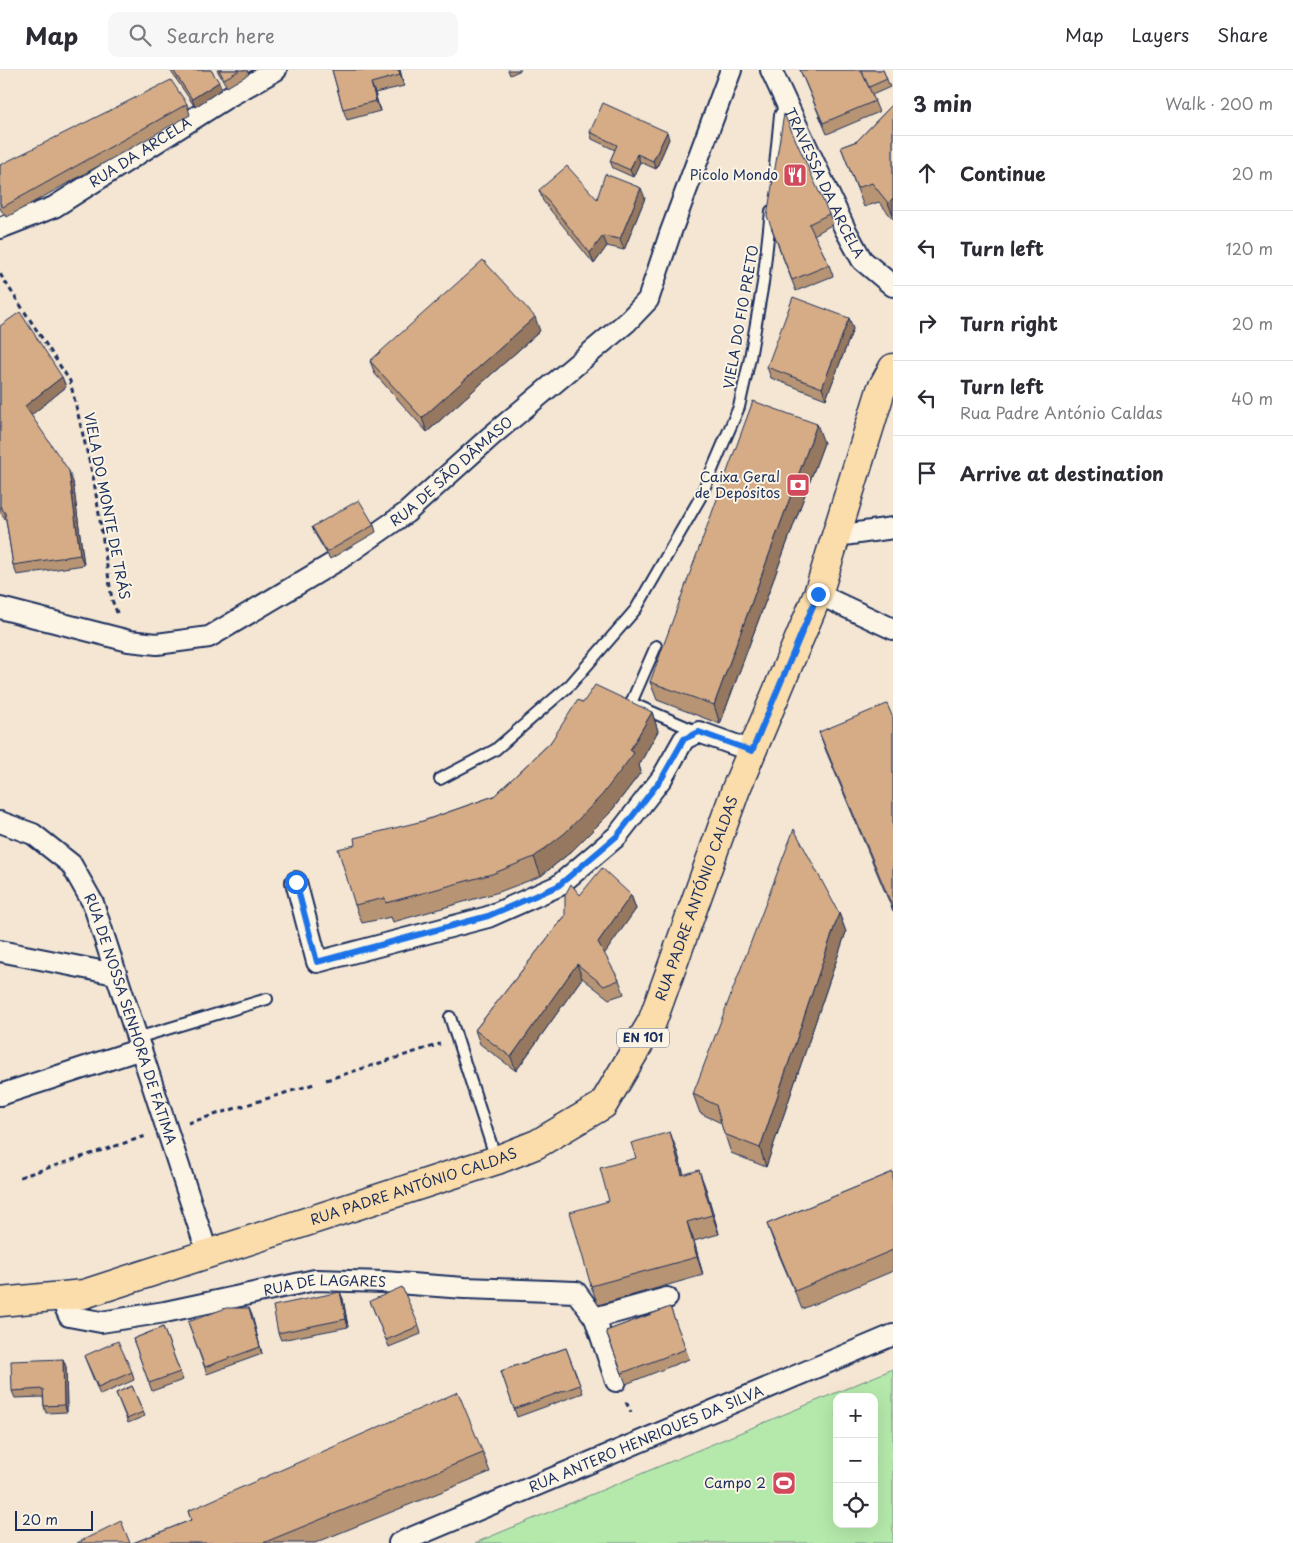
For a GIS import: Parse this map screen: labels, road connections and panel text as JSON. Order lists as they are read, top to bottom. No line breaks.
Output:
{"streets":{"main road":["RUA PADRE ANTÓNIO CALDAS","EN 101"],"street":["RUA DA ARCELA","TRAVESSA DA ARCELA","RUA DE SÃO DÂMASO","RUA DE NOSSA SENHORA DE FÁTIMA","RUA DE LAGARES","RUA ANTERO HENRIQUES DA SILVA"],"lane":["VIELA DO FIO PRETO"],"path":["VIELA DO MONTE DE TRÁS"]},"crossings":[["RUA DE SÃO DÂMASO","VIELA DO MONTE DE TRÁS"],["RUA PADRE ANTÓNIO CALDAS","RUA DE NOSSA SENHORA DE FÁTIMA"],["RUA PADRE ANTÓNIO CALDAS","RUA DE LAGARES"]],"places":{"restaurant":["Picolo Mondo"],"bank":["Caixa Geral de Depósitos"],"sports":["Campo 2"]},"scale_bar":"20 m","page":{"header":"Map","search":"Search here","nav":["Map","Layers","Share"],"heading":["3 min","Walk · 200 m"],"list":[["Continue","20 m"],["Turn left","120 m"],["Turn right","20 m"],["Turn left","Rua Padre António Caldas","40 m"],"Arrive at destination"],"map_buttons":["+","−"],"scale":"20 m"}}
